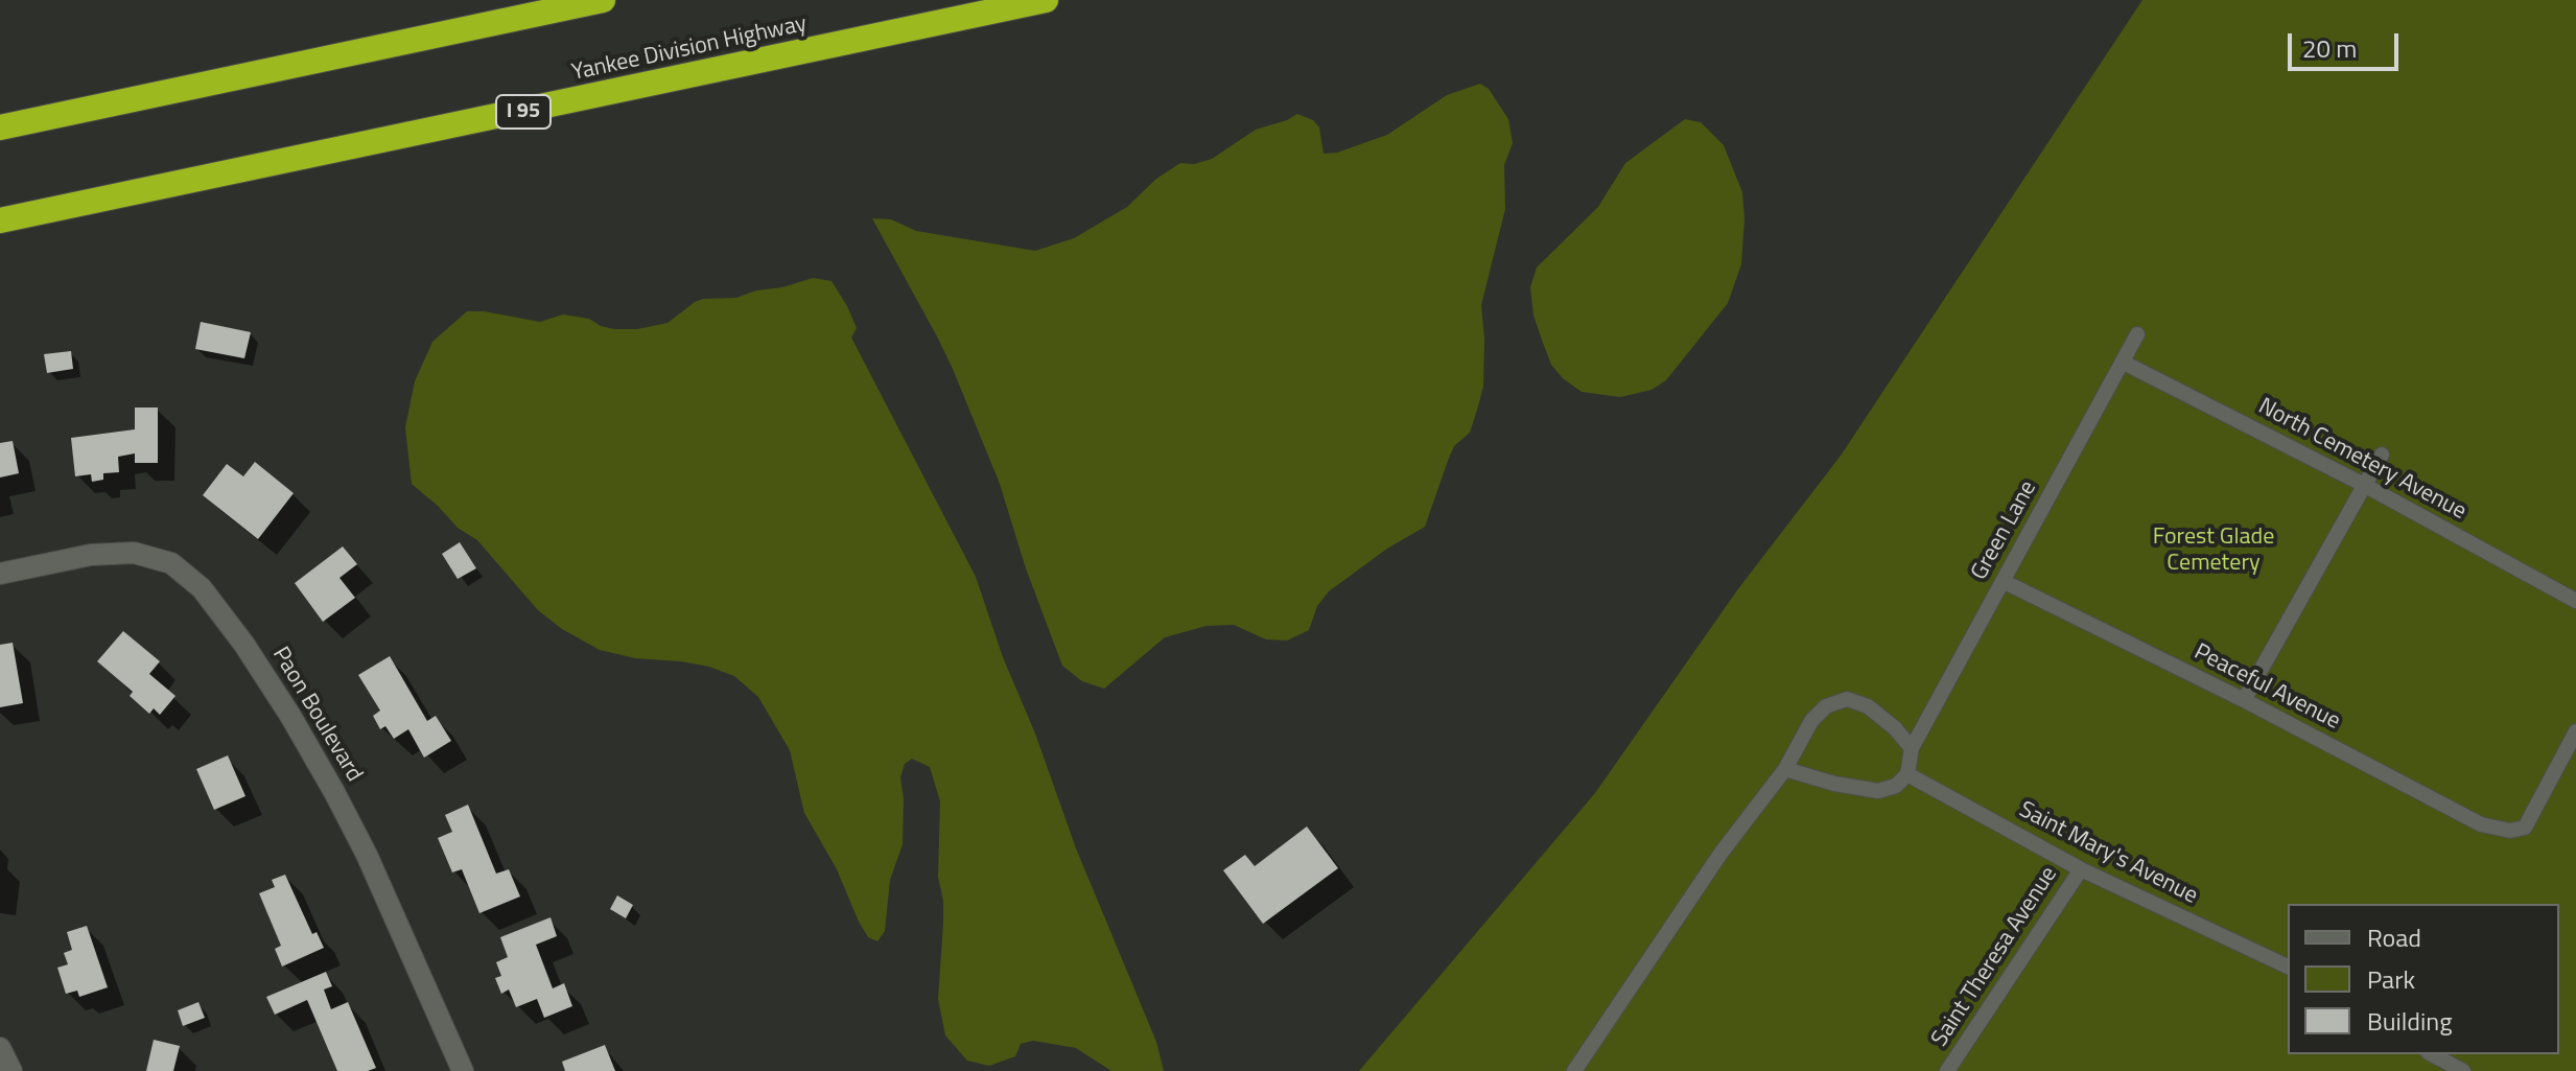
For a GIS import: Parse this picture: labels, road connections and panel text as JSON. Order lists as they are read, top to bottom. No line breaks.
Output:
{"streets":{"highway":["Yankee Division Highway","I 95"],"street":["Paon Boulevard"],"lane":["North Cemetery Avenue","Green Lane","Peaceful Avenue","Saint Mary's Avenue","Saint Theresa Avenue"]},"crossings":[["North Cemetery Avenue","Green Lane"],["Green Lane","Peaceful Avenue"],["Saint Mary's Avenue","Saint Theresa Avenue"]],"parks":["Forest Glade Cemetery"],"legend":["Road","Park","Building"],"scale_bar":"20 m"}
